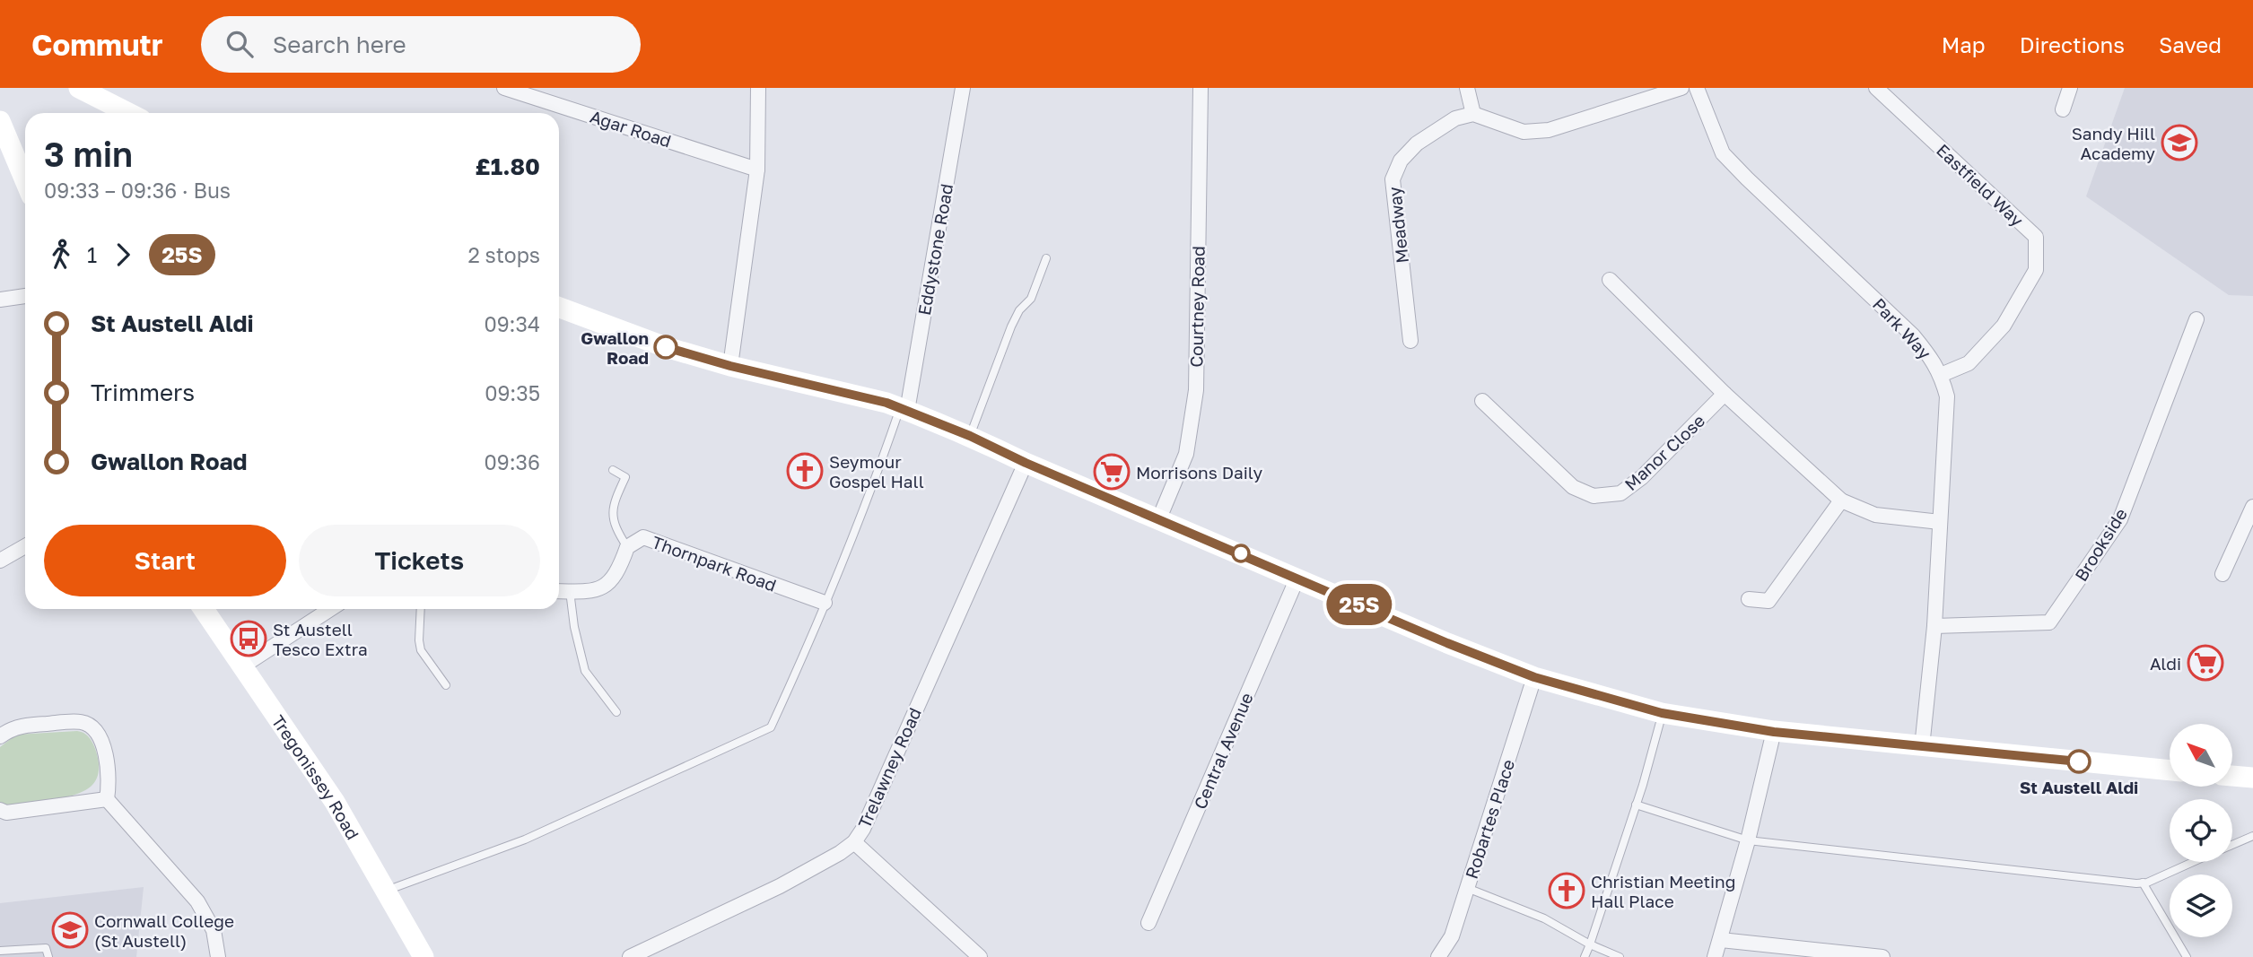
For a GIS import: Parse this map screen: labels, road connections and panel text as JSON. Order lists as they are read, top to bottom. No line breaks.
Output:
{"streets":{"street":["Agar Road","Eastfield Way","Meadway","Eddystone Road","Courtney Road","Park Way","Manor Close","Brookside","Thornpark Road","Central Avenue","Trelawney Road","Tregonissey Road","Robartes Place"]},"crossings":[["Eastfield Way","Park Way"],["Park Way","Brookside"]],"places":{"school or university":["Sandy Hill Academy","Cornwall College (St Austell)"],"other":["Gwallon Road","St Austell Aldi"],"church":["Seymour Gospel Hall","Christian Meeting Hall Place"],"supermarket":["Morrisons Daily","Aldi"],"bus stop":["St Austell Tesco Extra"]},"lines":["bus line 25S"],"north":"top left","page":{"header":"Commutr","search":"Search here","nav":["Map","Directions","Saved"],"on_map":"25S","heading":["3 min","09:33 – 09:36 · Bus","£1.80"],"legs":["1","25S","2 stops"],"list":[{"name":"St Austell Aldi","value":"09:34"},{"name":"Trimmers","value":"09:35"},{"name":"Gwallon Road","value":"09:36"}],"buttons":["Start","Tickets"]}}
